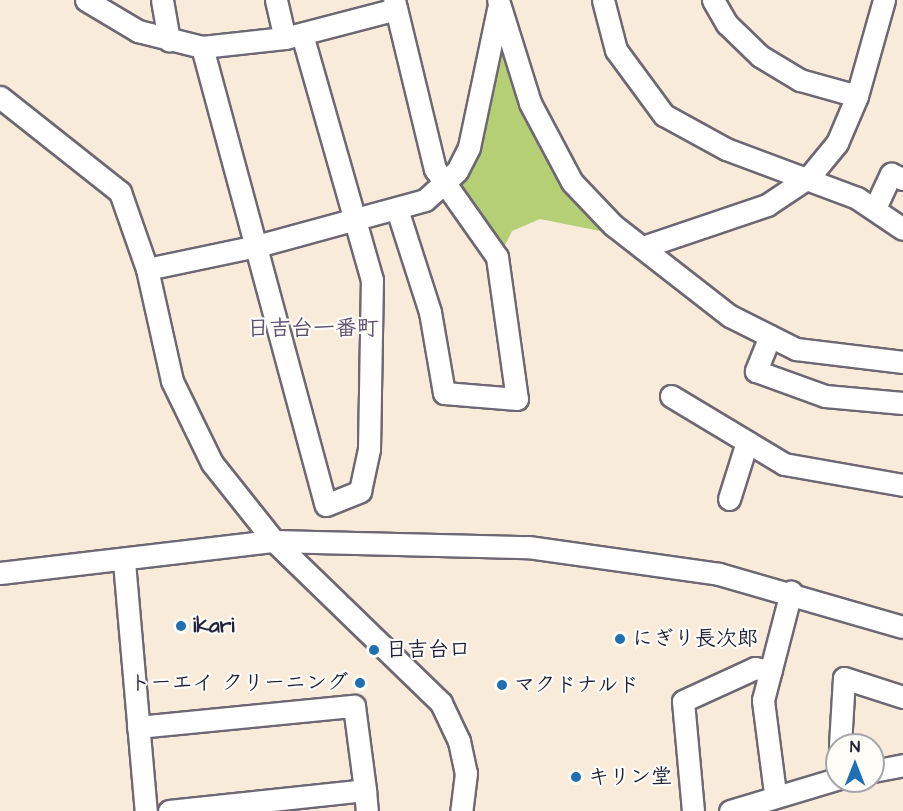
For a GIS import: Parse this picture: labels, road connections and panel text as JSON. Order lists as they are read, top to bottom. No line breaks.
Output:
{"districts":["日吉台一番町"],"places":["ikari","にぎり長次郎","日吉台口","トーエイ クリーニング","マクドナルド","キリン堂"],"north":"top"}
